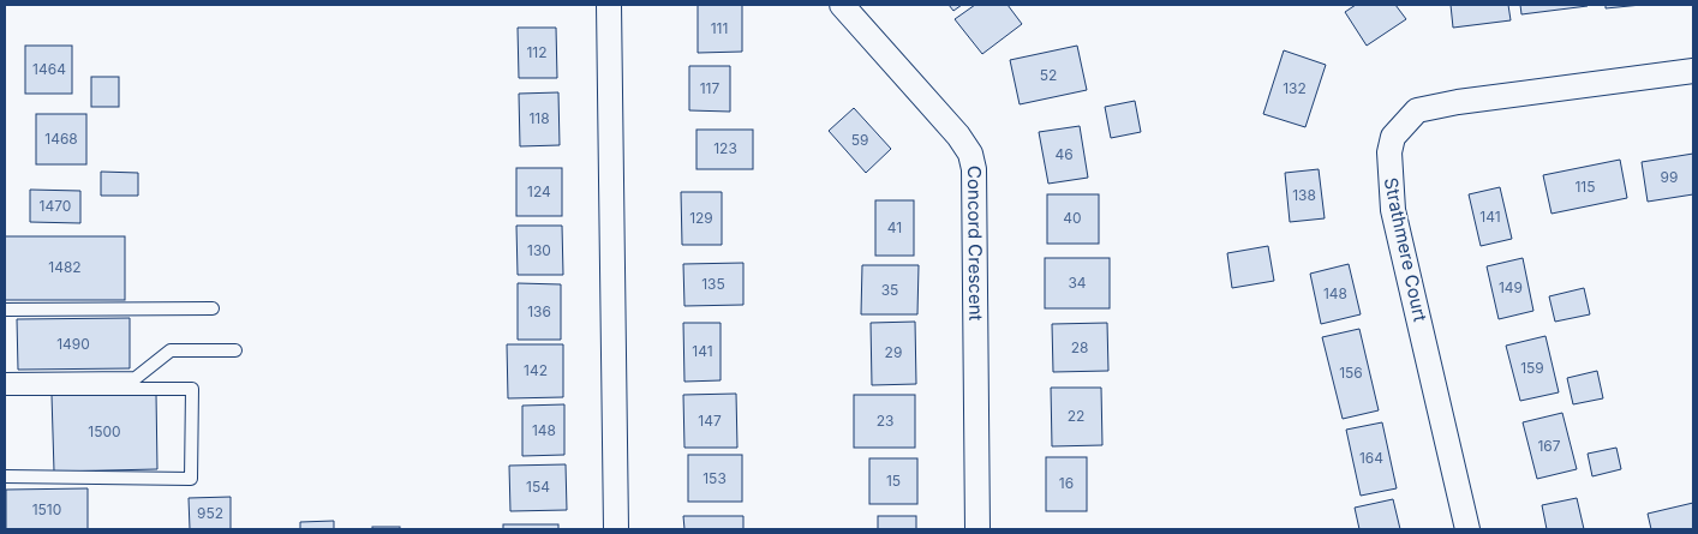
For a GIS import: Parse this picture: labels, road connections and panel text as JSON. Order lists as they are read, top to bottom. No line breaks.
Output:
{"streets":{"street":["Concord Crescent","Strathmere Court"]},"house_numbers":["111","112","1464","52","117","132","118","1468","59","123","46","99","115","124","138","1470","141","129","40","41","130","1482","34","135","149","35","148","136","1490","28","141","29","159","142","156","22","147","23","148","1500","167","164","153","15","16","154","1510","952"]}
